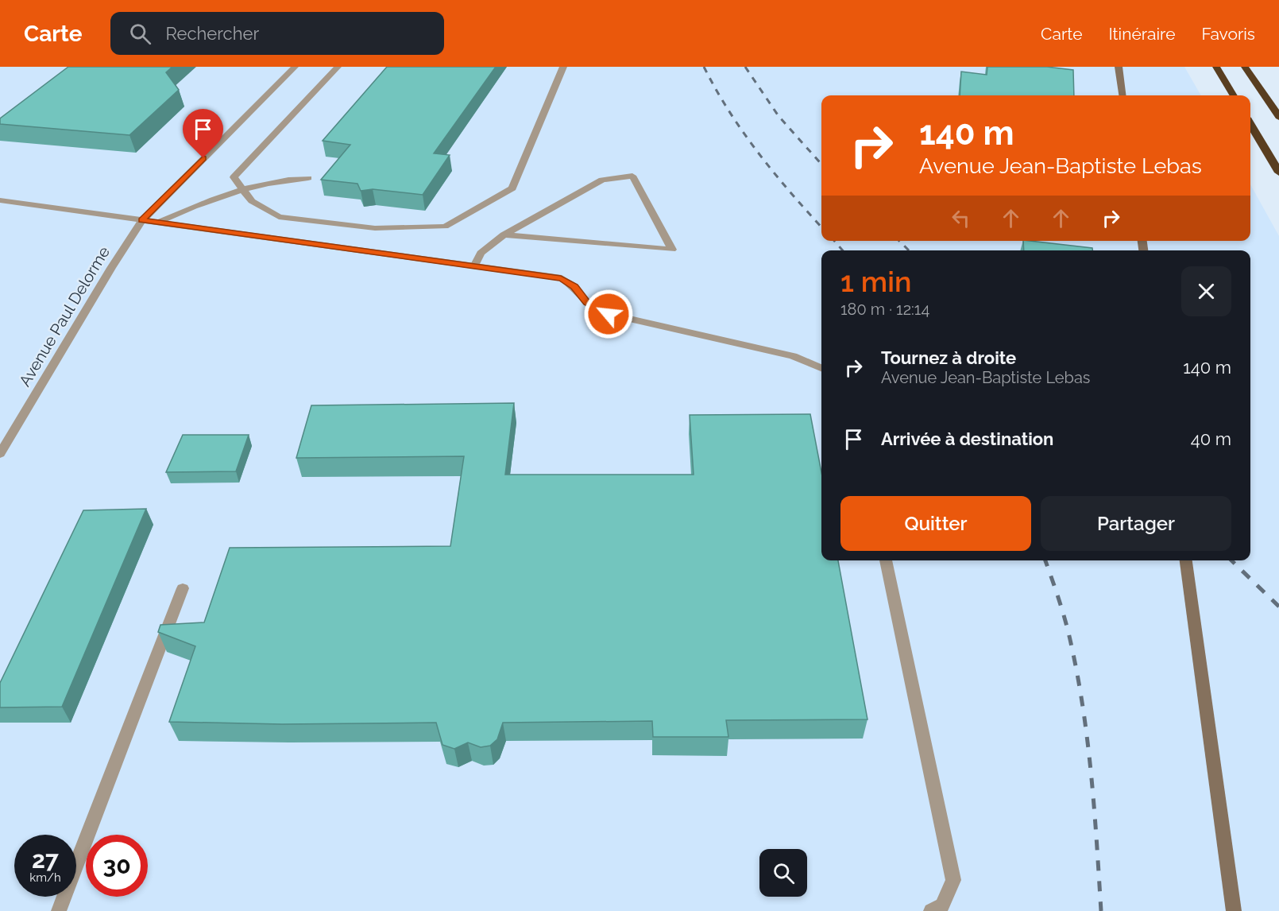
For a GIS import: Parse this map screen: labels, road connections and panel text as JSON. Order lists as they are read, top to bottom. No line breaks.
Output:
{"streets":{"street":["Avenue Paul Delorme"]},"page":{"header":"Carte","search":"Rechercher","nav":["Carte","Itinéraire","Favoris"],"turn":["140 m","Avenue Jean-Baptiste Lebas"],"heading":["1 min","180 m · 12:14"],"list":[{"name":"Tournez à droite","note":"Avenue Jean-Baptiste Lebas","value":"140 m"},{"name":"Arrivée à destination","value":"40 m"}],"buttons":["Quitter","Partager"],"speed":"27 km/h","limit":"30"}}
